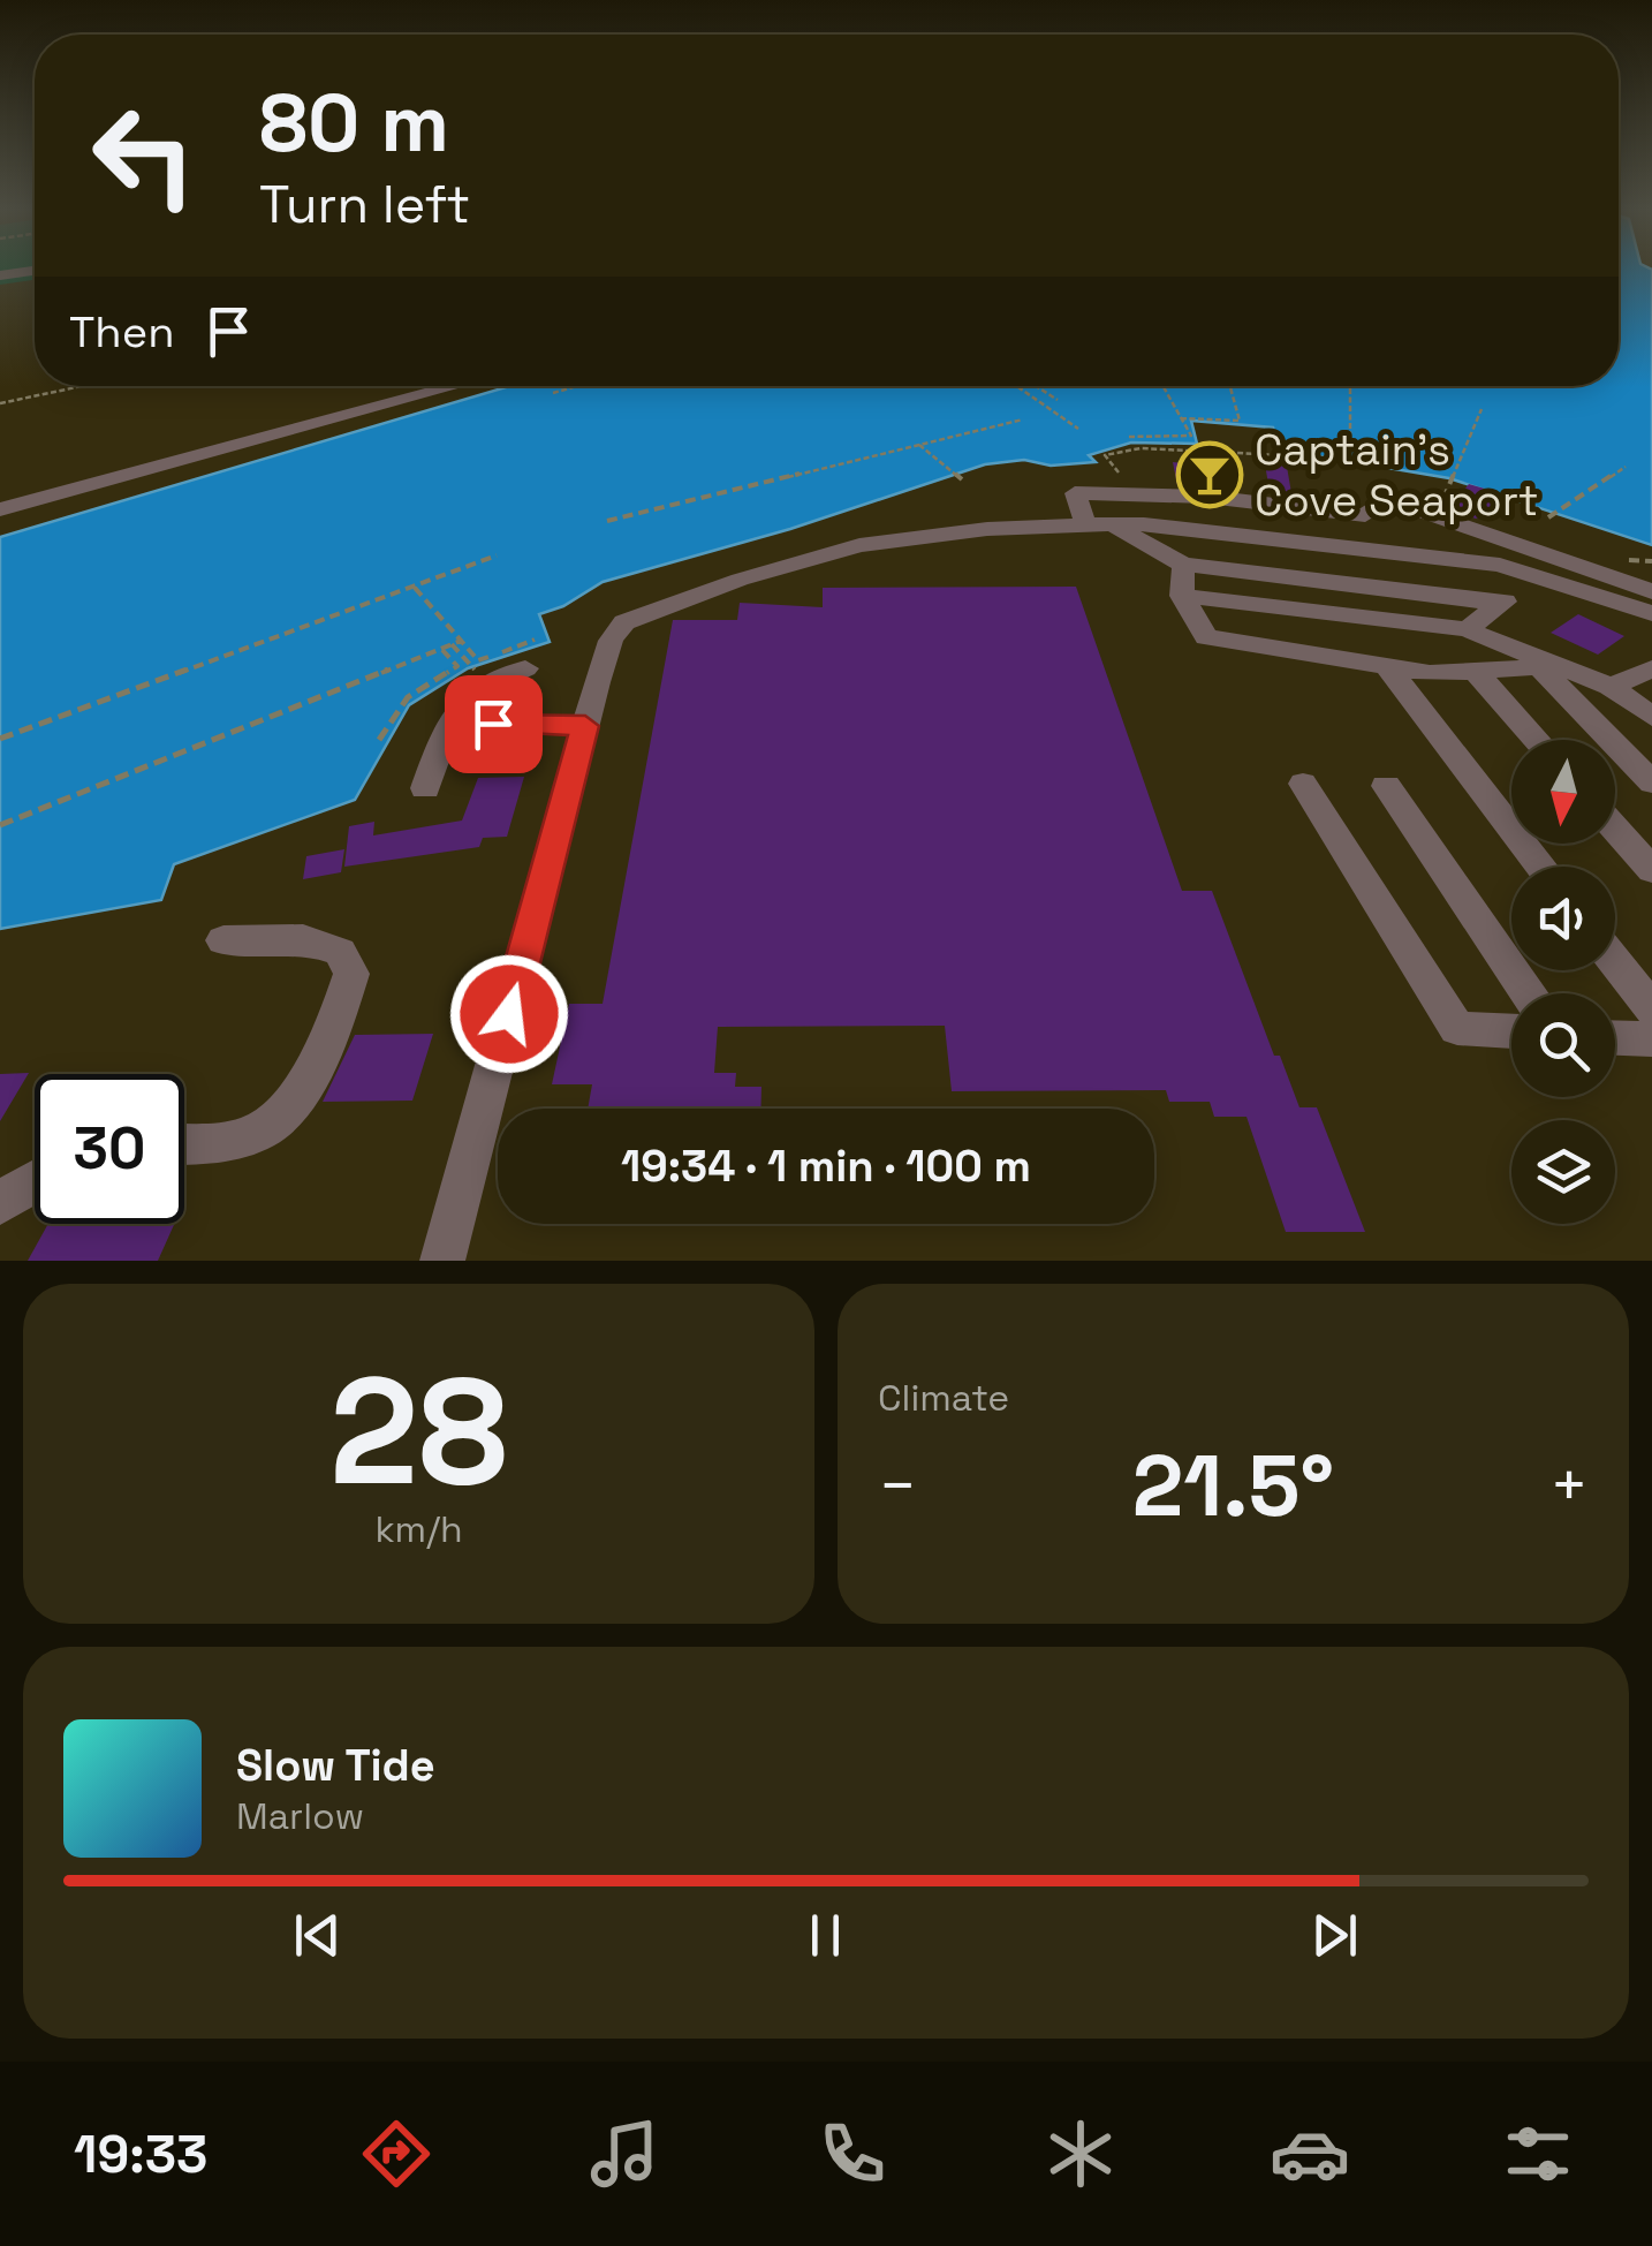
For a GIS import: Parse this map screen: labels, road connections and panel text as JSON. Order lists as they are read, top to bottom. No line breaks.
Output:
{"places":{"bar":["Captain's Cove Seaport"]},"north":"bottom","page":{"turn":["80 m","Turn left"],"then":"Then","limit":"30","trip":"19:34 · 1 min · 100 m","tile":[["28","km/h"],"Climate"],"heat":["−","21.5°","+"],"song":["Slow Tide","Marlow"],"tabs":"19:33"}}
